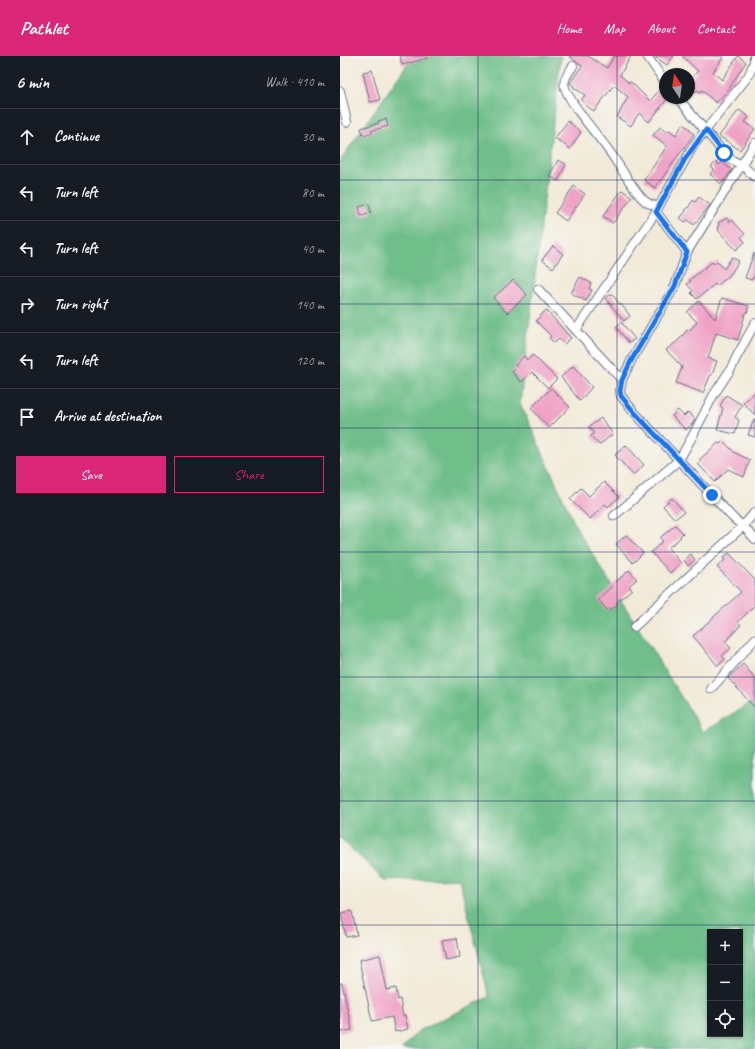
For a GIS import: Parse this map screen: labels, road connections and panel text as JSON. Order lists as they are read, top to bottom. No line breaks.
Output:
{"north":"top","page":{"header":"Pathlet","nav":["Home","Map","About","Contact"],"heading":["6 min","Walk · 410 m"],"list":[["Continue","30 m"],["Turn left","80 m"],["Turn left","40 m"],["Turn right","140 m"],["Turn left","120 m"],"Arrive at destination"],"buttons":["Save","Share"],"map_buttons":["+","−"]}}
